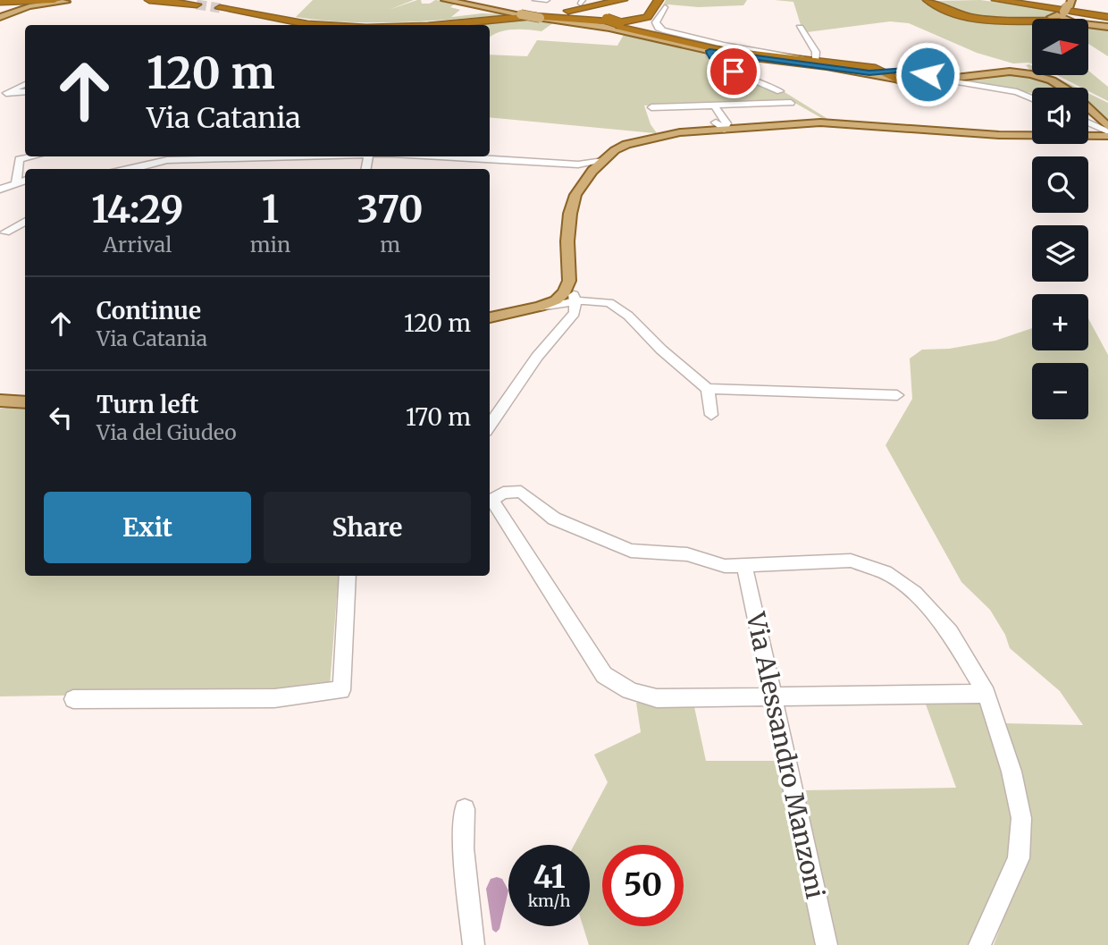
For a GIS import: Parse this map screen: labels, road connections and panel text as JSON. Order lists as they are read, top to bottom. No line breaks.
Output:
{"streets":{"street":["Via Alessandro Manzoni"]},"north":"right","page":{"map_buttons":["+","−"],"turn":["120 m","Via Catania"],"eta":["14:29","Arrival","1","min","370","m"],"list":[{"name":"Continue","note":"Via Catania","value":"120 m"},{"name":"Turn left","note":"Via del Giudeo","value":"170 m"}],"buttons":["Exit","Share"],"speed":"41 km/h","limit":"50"}}
